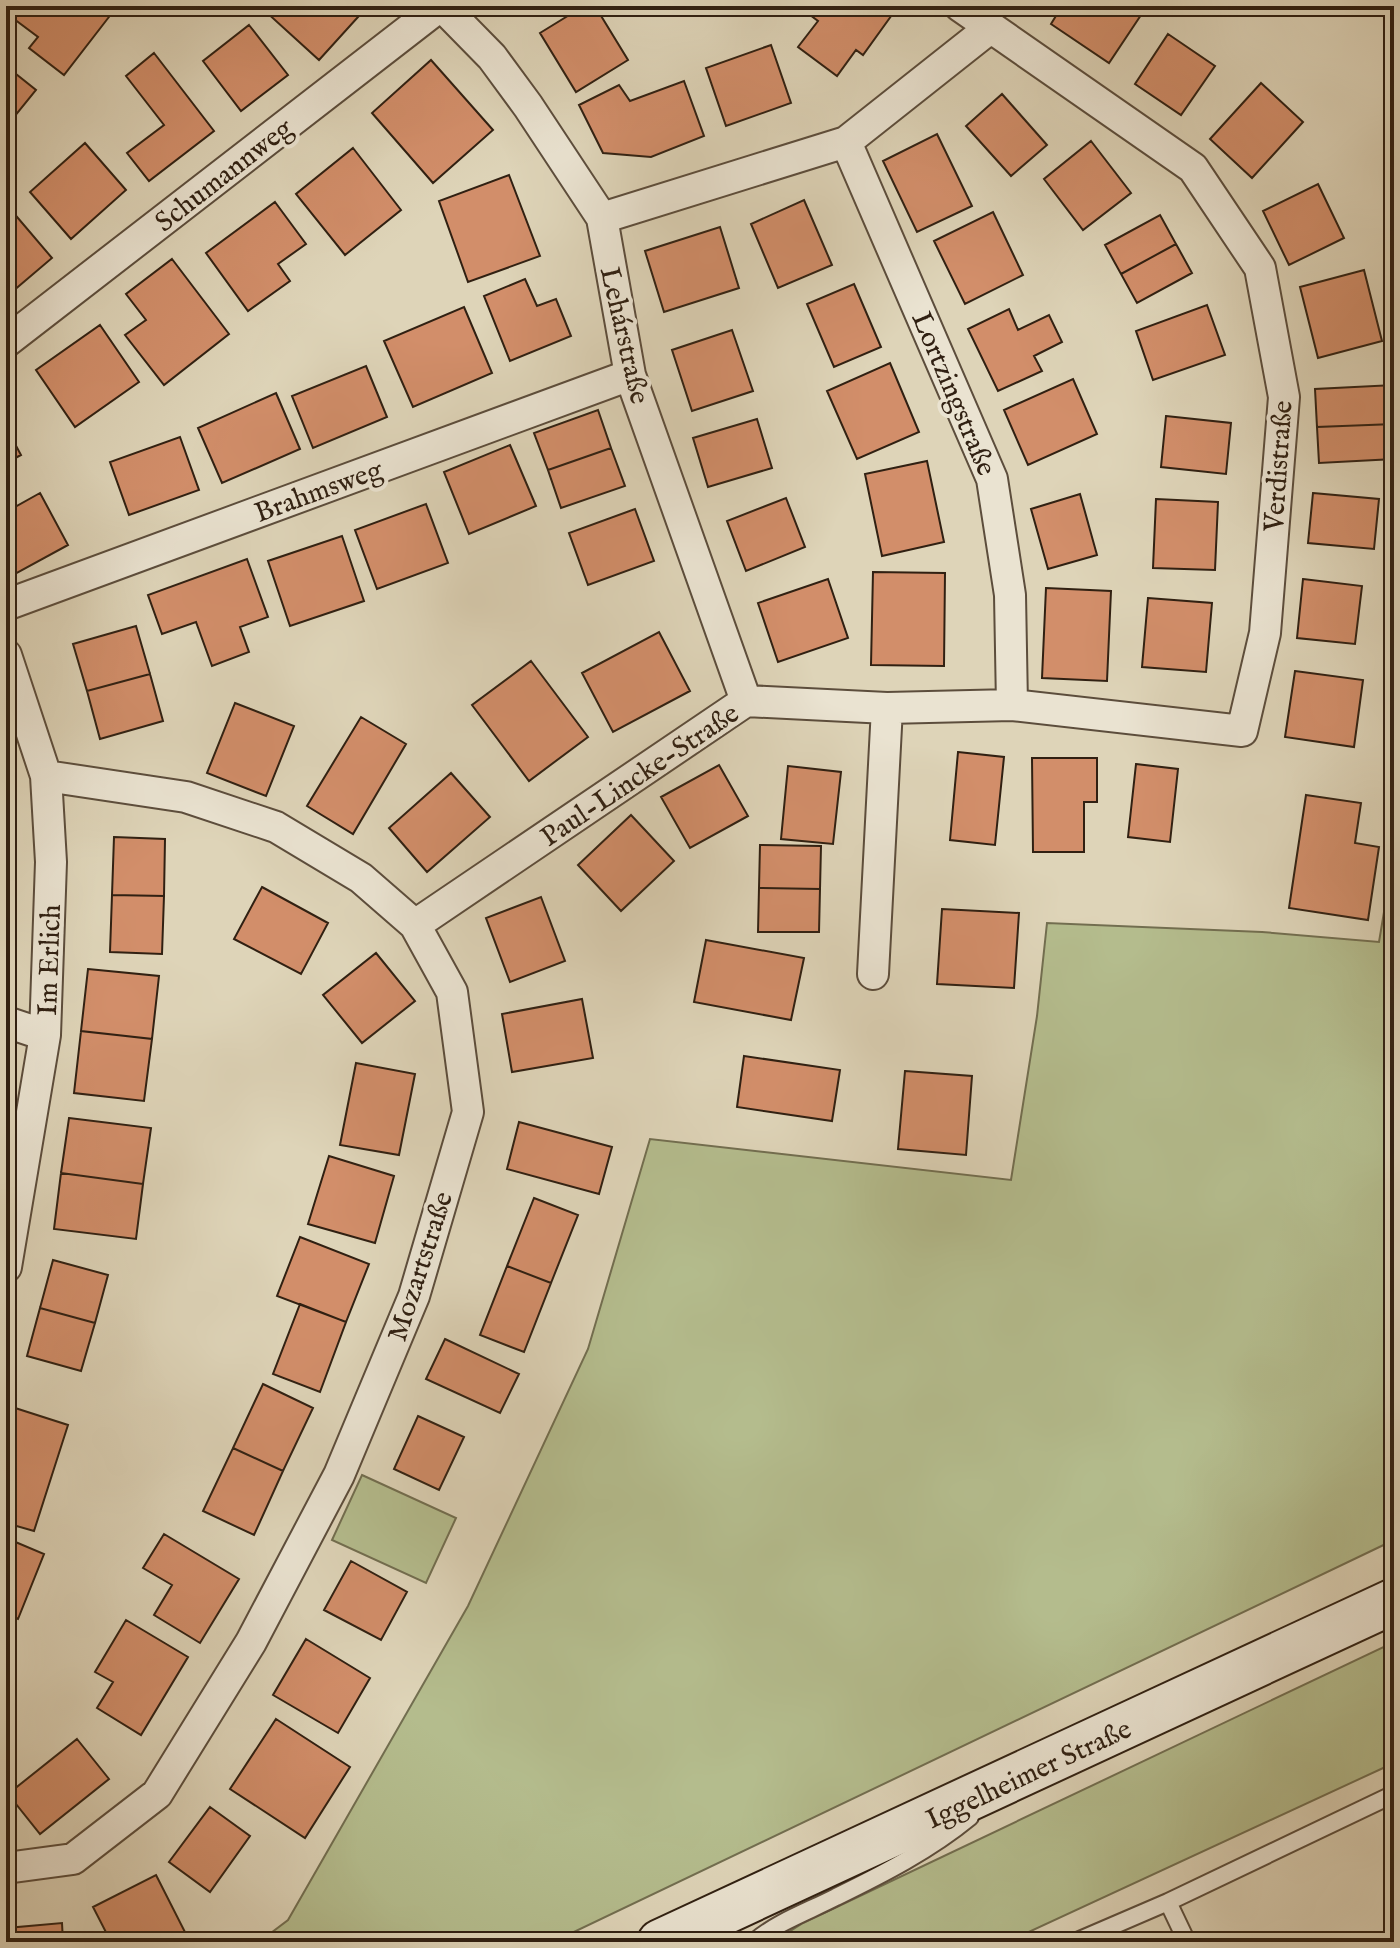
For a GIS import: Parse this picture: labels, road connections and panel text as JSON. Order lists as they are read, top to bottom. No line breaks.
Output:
{"streets":{"main road":["Iggelheimer Straße"],"street":["Schumannweg","Lehárstraße","Lortzingstraße","Verdistraße","Brahmsweg","Paul-Lincke-Straße","Im Erlich","Mozartstraße"]},"crossings":[["Schumannweg","Lehárstraße"],["Lehárstraße","Brahmsweg"],["Lehárstraße","Paul-Lincke-Straße"],["Lortzingstraße","Paul-Lincke-Straße"],["Verdistraße","Paul-Lincke-Straße"],["Paul-Lincke-Straße","Mozartstraße"],["Im Erlich","Mozartstraße"]]}
